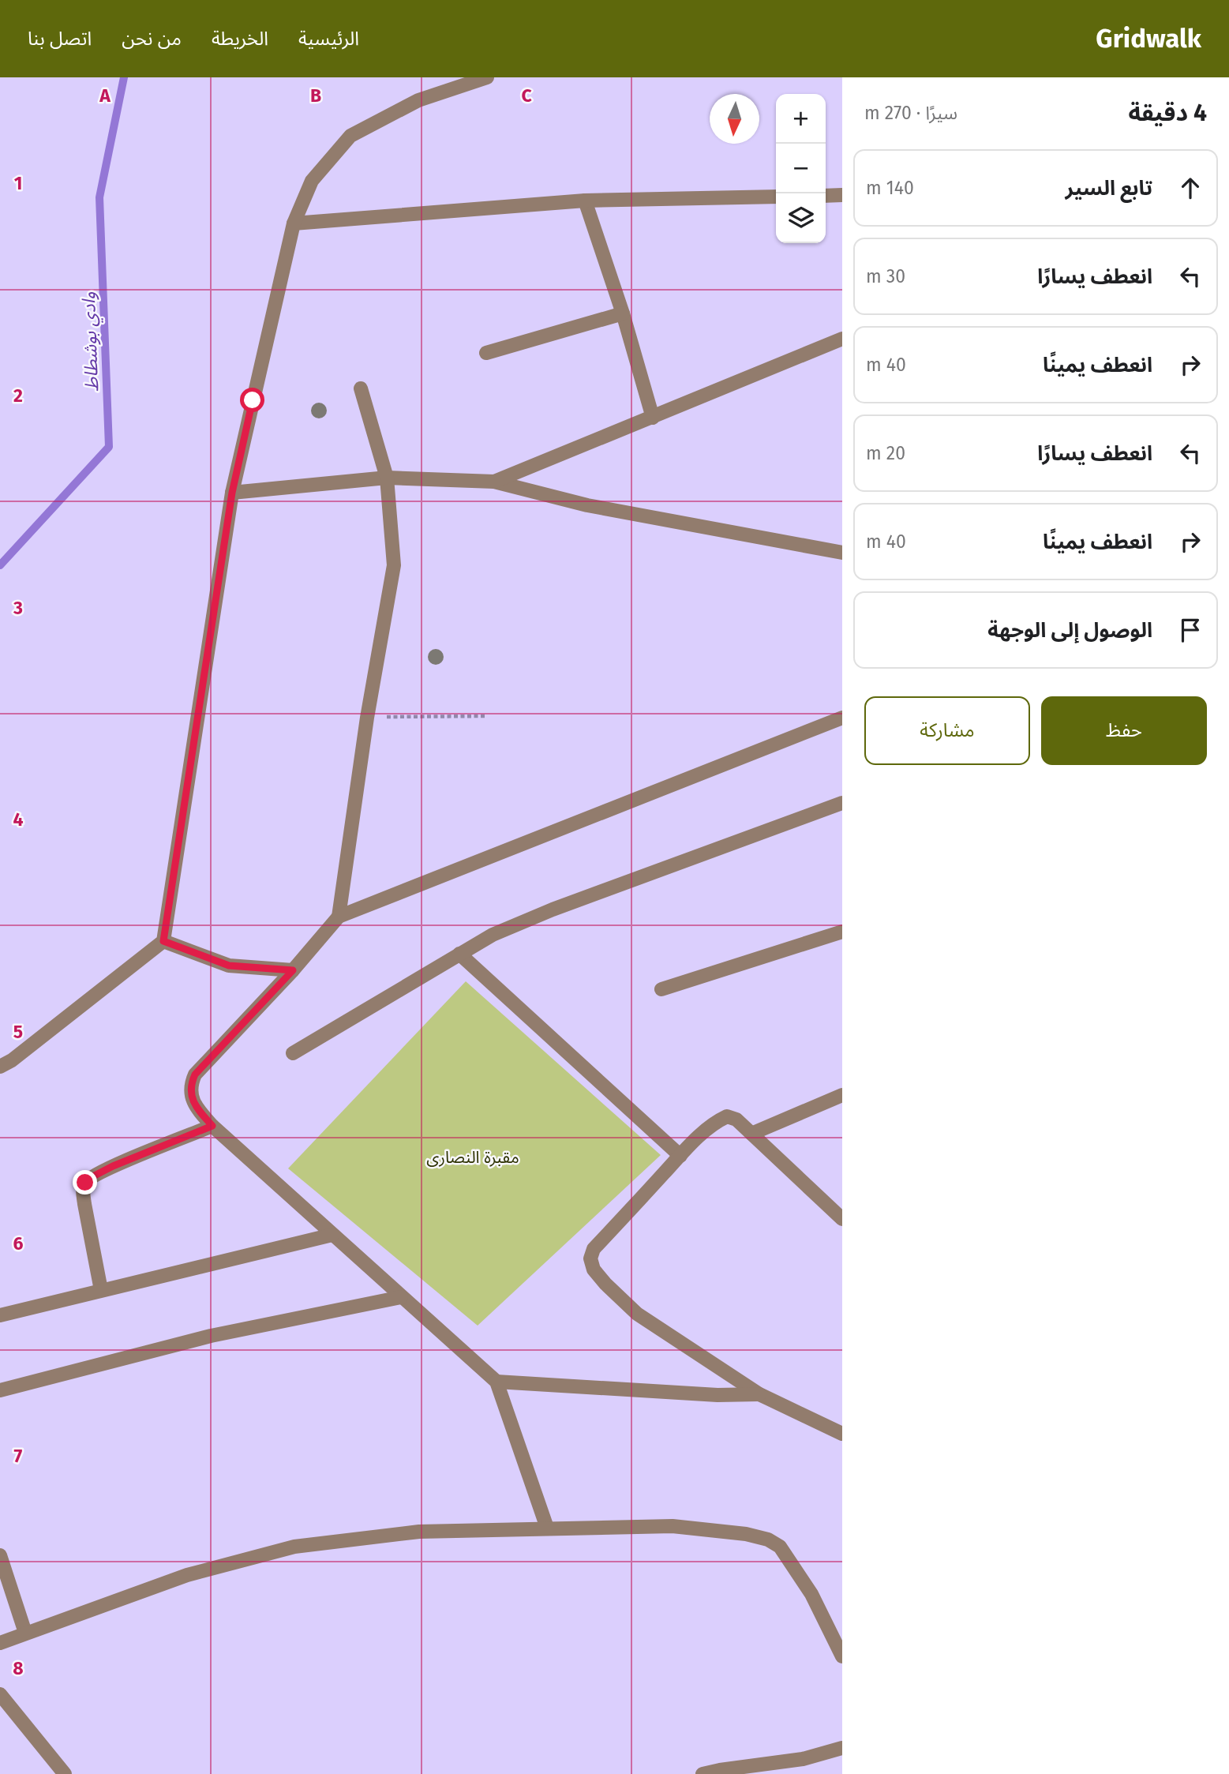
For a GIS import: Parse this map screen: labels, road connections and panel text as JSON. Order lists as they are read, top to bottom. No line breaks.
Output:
{"water":["وادي بوشطاط"],"parks":["مقبرة النصارى"],"north":"bottom","page":{"header":"Gridwalk","nav":["الرئيسية","الخريطة","من نحن","اتصل بنا"],"heading":["4 دقيقة","سيرًا · 270 m"],"map_buttons":["+","−"],"list":[["تابع السير","140 m"],["انعطف يسارًا","30 m"],["انعطف يمينًا","40 m"],["انعطف يسارًا","20 m"],["انعطف يمينًا","40 m"],"الوصول إلى الوجهة"],"buttons":["حفظ","مشاركة"]},"grid":{"columns":["A","B","C"],"rows":["1","2","3","4","5","6","7","8"]}}
